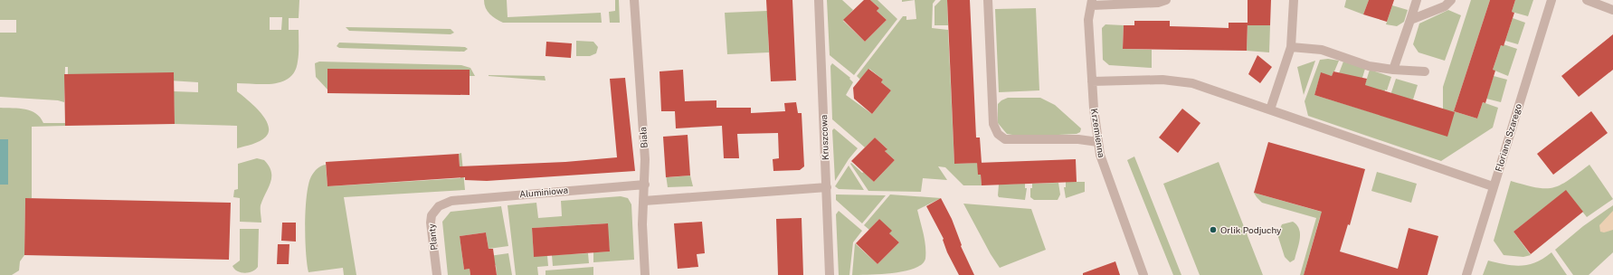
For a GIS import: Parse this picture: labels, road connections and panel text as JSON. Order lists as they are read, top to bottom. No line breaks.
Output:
{"streets":{"street":["Krzemienna","Biała","Kruszcowa","Floriana Szarego","Aluminiowa","Planty"]},"crossings":[["Biała","Aluminiowa"],["Aluminiowa","Planty"]],"places":["Orlik Podjuchy"]}
